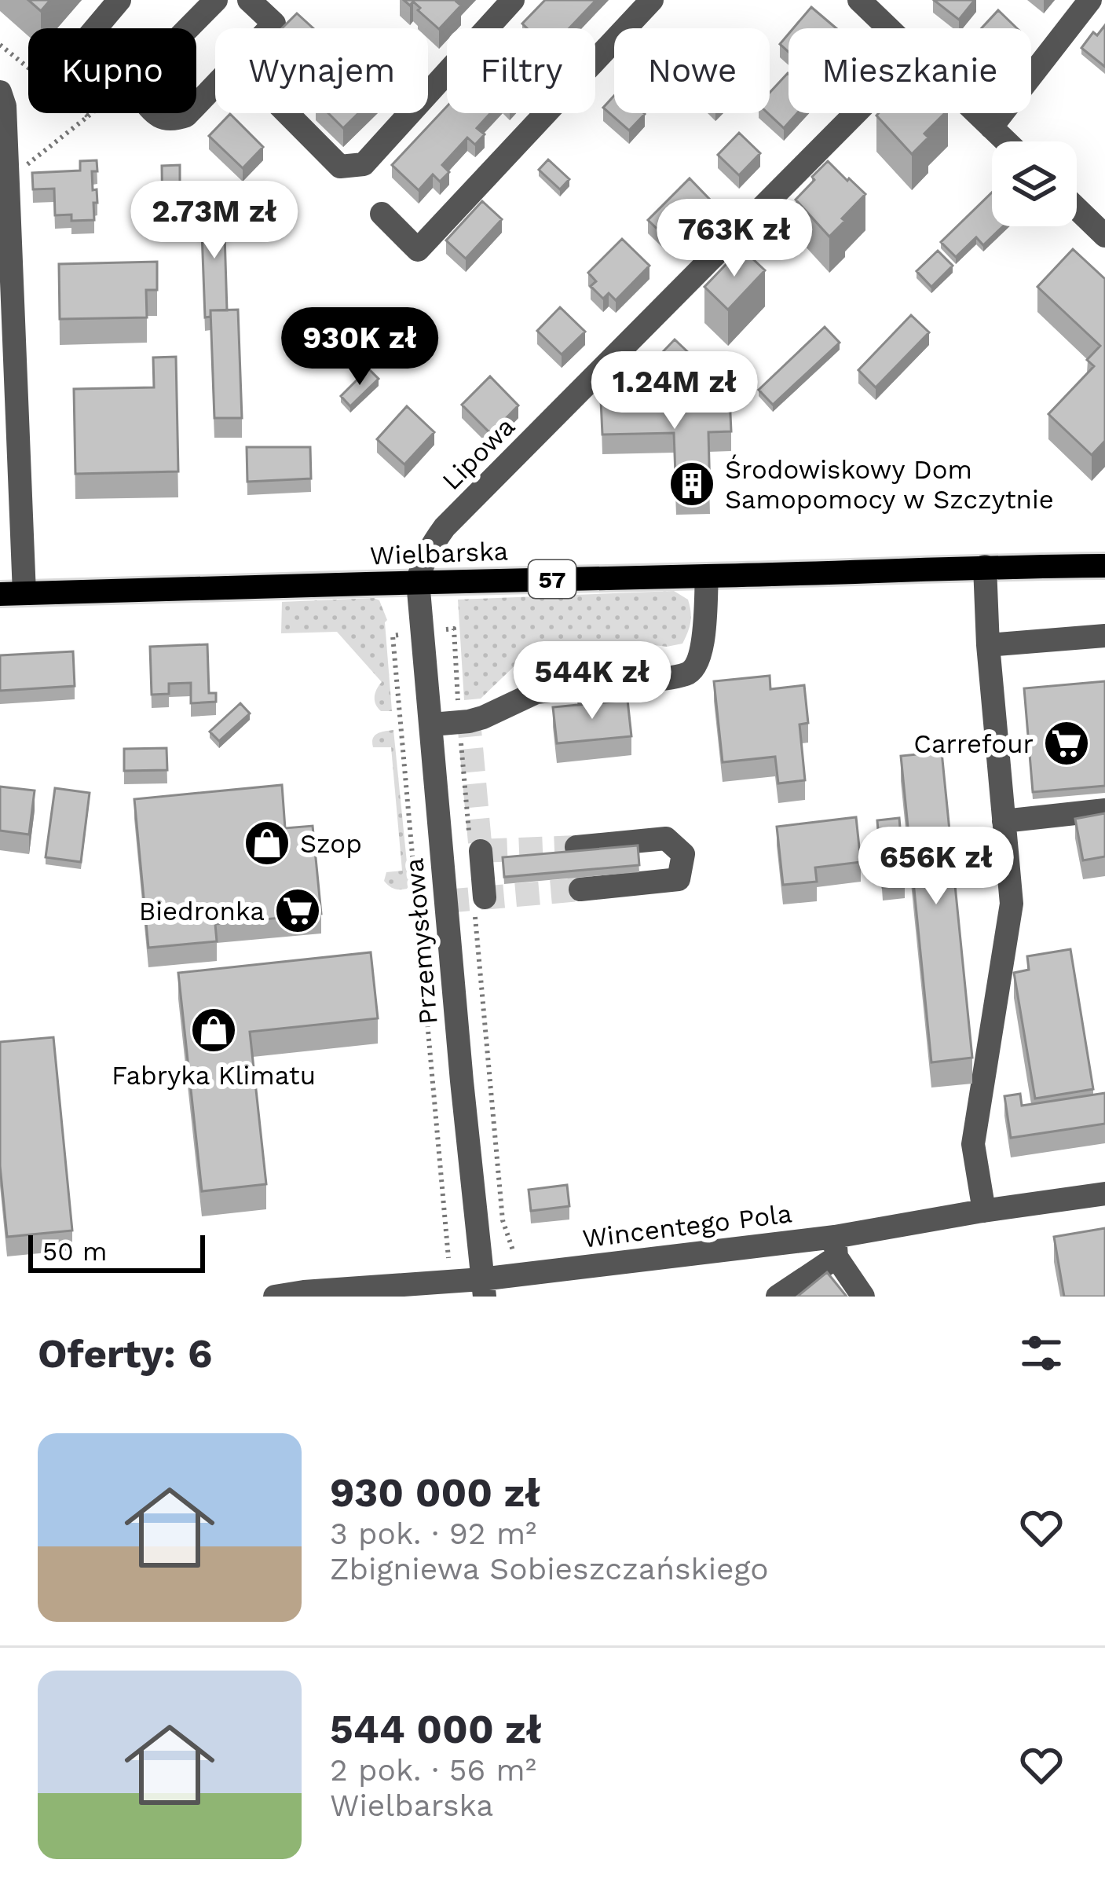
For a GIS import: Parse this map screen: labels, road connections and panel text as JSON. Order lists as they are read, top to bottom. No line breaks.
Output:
{"streets":{"main road":["Wielbarska","57"],"street":["Lipowa","Przemysłowa","Wincentego Pola"]},"crossings":[["Lipowa","Wielbarska"],["Lipowa","Przemysłowa"],["Wielbarska","Przemysłowa"],["Przemysłowa","Wincentego Pola"]],"places":{"building":["Środowiskowy Dom Samopomocy w Szczytnie"],"supermarket":["Carrefour","Biedronka"],"shop":["Szop","Fabryka Klimatu"]},"scale_bar":"50 m","page":{"chip":["Kupno","Wynajem","Filtry","Nowe","Mieszkanie"],"price":["2.73M zł","763K zł","930K zł","1.24M zł","544K zł","656K zł"],"scale":"50 m","heading":"Oferty: 6","list":[{"name":"930 000 zł","note":"3 pok. · 92 m² · Zbigniewa Sobieszczańskiego"},{"name":"544 000 zł","note":"2 pok. · 56 m² · Wielbarska"}]}}
